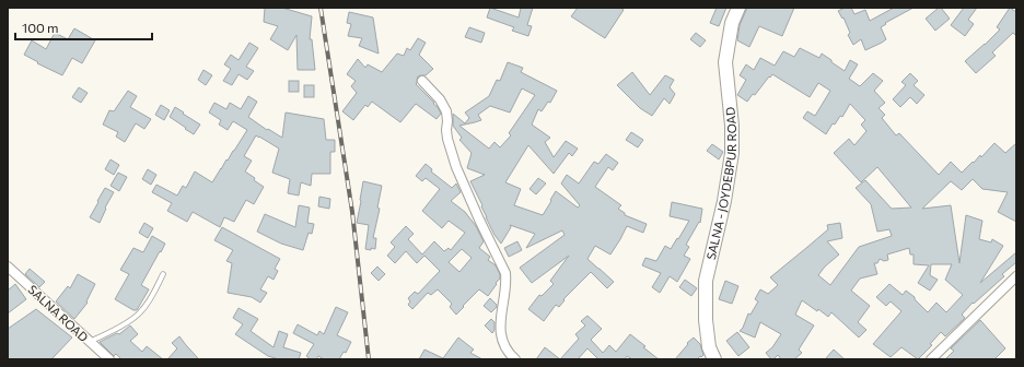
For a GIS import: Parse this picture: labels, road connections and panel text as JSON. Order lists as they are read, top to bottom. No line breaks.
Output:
{"streets":{"main road":["SALNA - JOYDEBPUR ROAD"],"street":["SALNA ROAD"]},"scale_bar":"100 m"}
